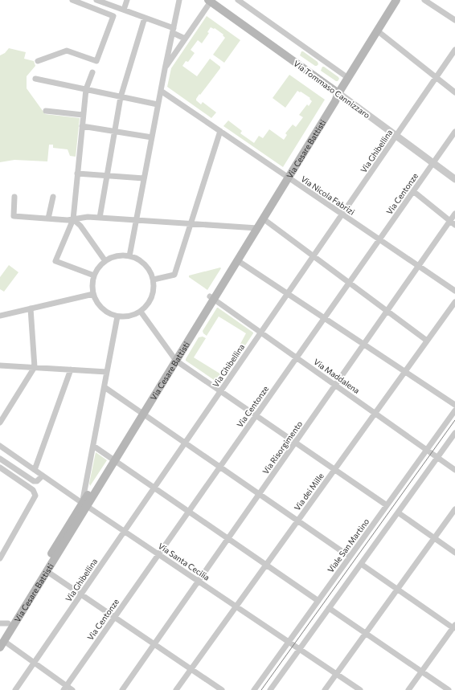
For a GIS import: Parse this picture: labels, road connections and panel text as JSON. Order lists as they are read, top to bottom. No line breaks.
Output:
{"streets":{"main road":["Via Tommaso Cannizzaro","Via Cesare Battisti"],"street":["Via Ghibellina","Via Centonze","Via Nicola Fabrizi","Via Maddalena","Via Risorgimento","Via dei Mille","Viale San Martino","Via Santa Cecilia"]},"crossings":[["Via Tommaso Cannizzaro","Via Cesare Battisti"],["Via Tommaso Cannizzaro","Via Ghibellina"],["Via Tommaso Cannizzaro","Via Centonze"],["Via Cesare Battisti","Via Nicola Fabrizi"],["Via Cesare Battisti","Via Maddalena"],["Via Cesare Battisti","Via Santa Cecilia"],["Via Ghibellina","Via Nicola Fabrizi"],["Via Ghibellina","Via Maddalena"],["Via Ghibellina","Via Santa Cecilia"],["Via Centonze","Via Nicola Fabrizi"],["Via Centonze","Via Maddalena"],["Via Centonze","Via Santa Cecilia"],["Via Nicola Fabrizi","Via Risorgimento"],["Via Maddalena","Via Risorgimento"],["Via Maddalena","Via dei Mille"],["Via Maddalena","Viale San Martino"],["Via Risorgimento","Via Santa Cecilia"],["Via dei Mille","Via Santa Cecilia"],["Viale San Martino","Via Santa Cecilia"]]}
